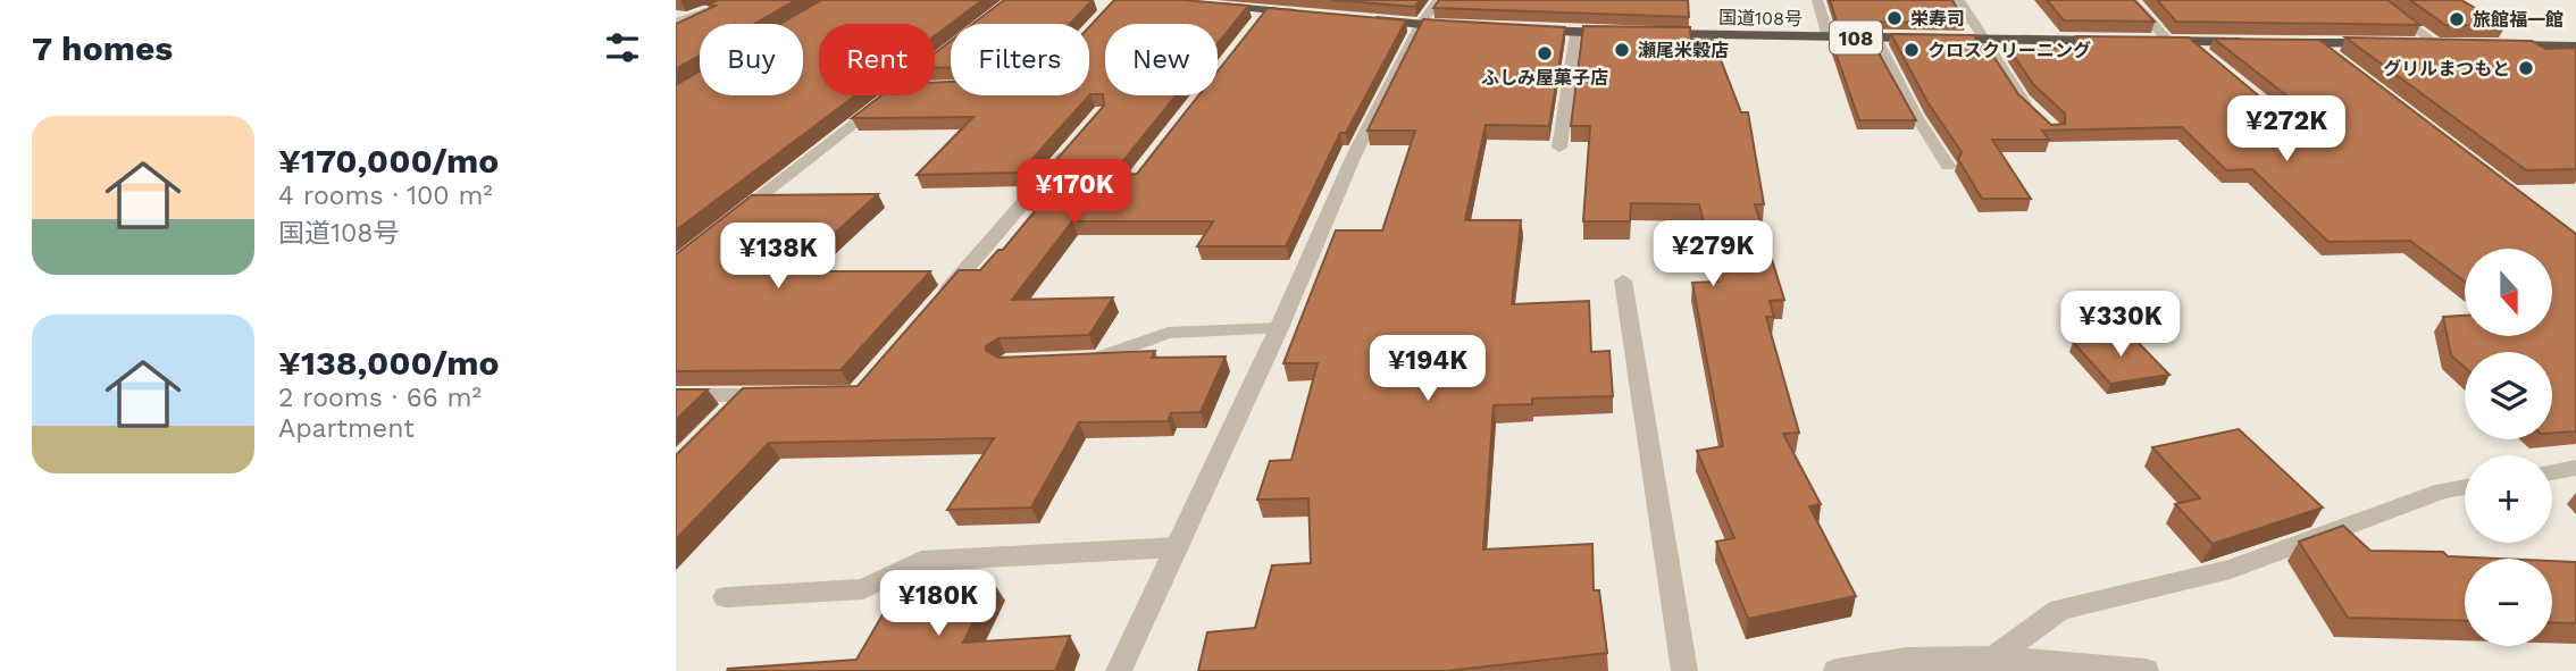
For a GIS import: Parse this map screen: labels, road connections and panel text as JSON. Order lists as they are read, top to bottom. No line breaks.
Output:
{"streets":{"highway":["国道108号","108"]},"places":["栄寿司","旅館福一館","瀬尾米穀店","クロスクリーニング","ふしみ屋菓子店","グリルまつもと"],"north":"bottom","page":{"heading":"7 homes","chip":["Buy","Rent","Filters","New"],"list":[{"name":"¥170,000/mo","note":"4 rooms · 100 m² · 国道108号"},{"name":"¥138,000/mo","note":"2 rooms · 66 m² · Apartment"}],"price":["¥272K","¥170K","¥279K","¥138K","¥330K","¥194K","¥180K"],"map_buttons":["+","−"]}}
